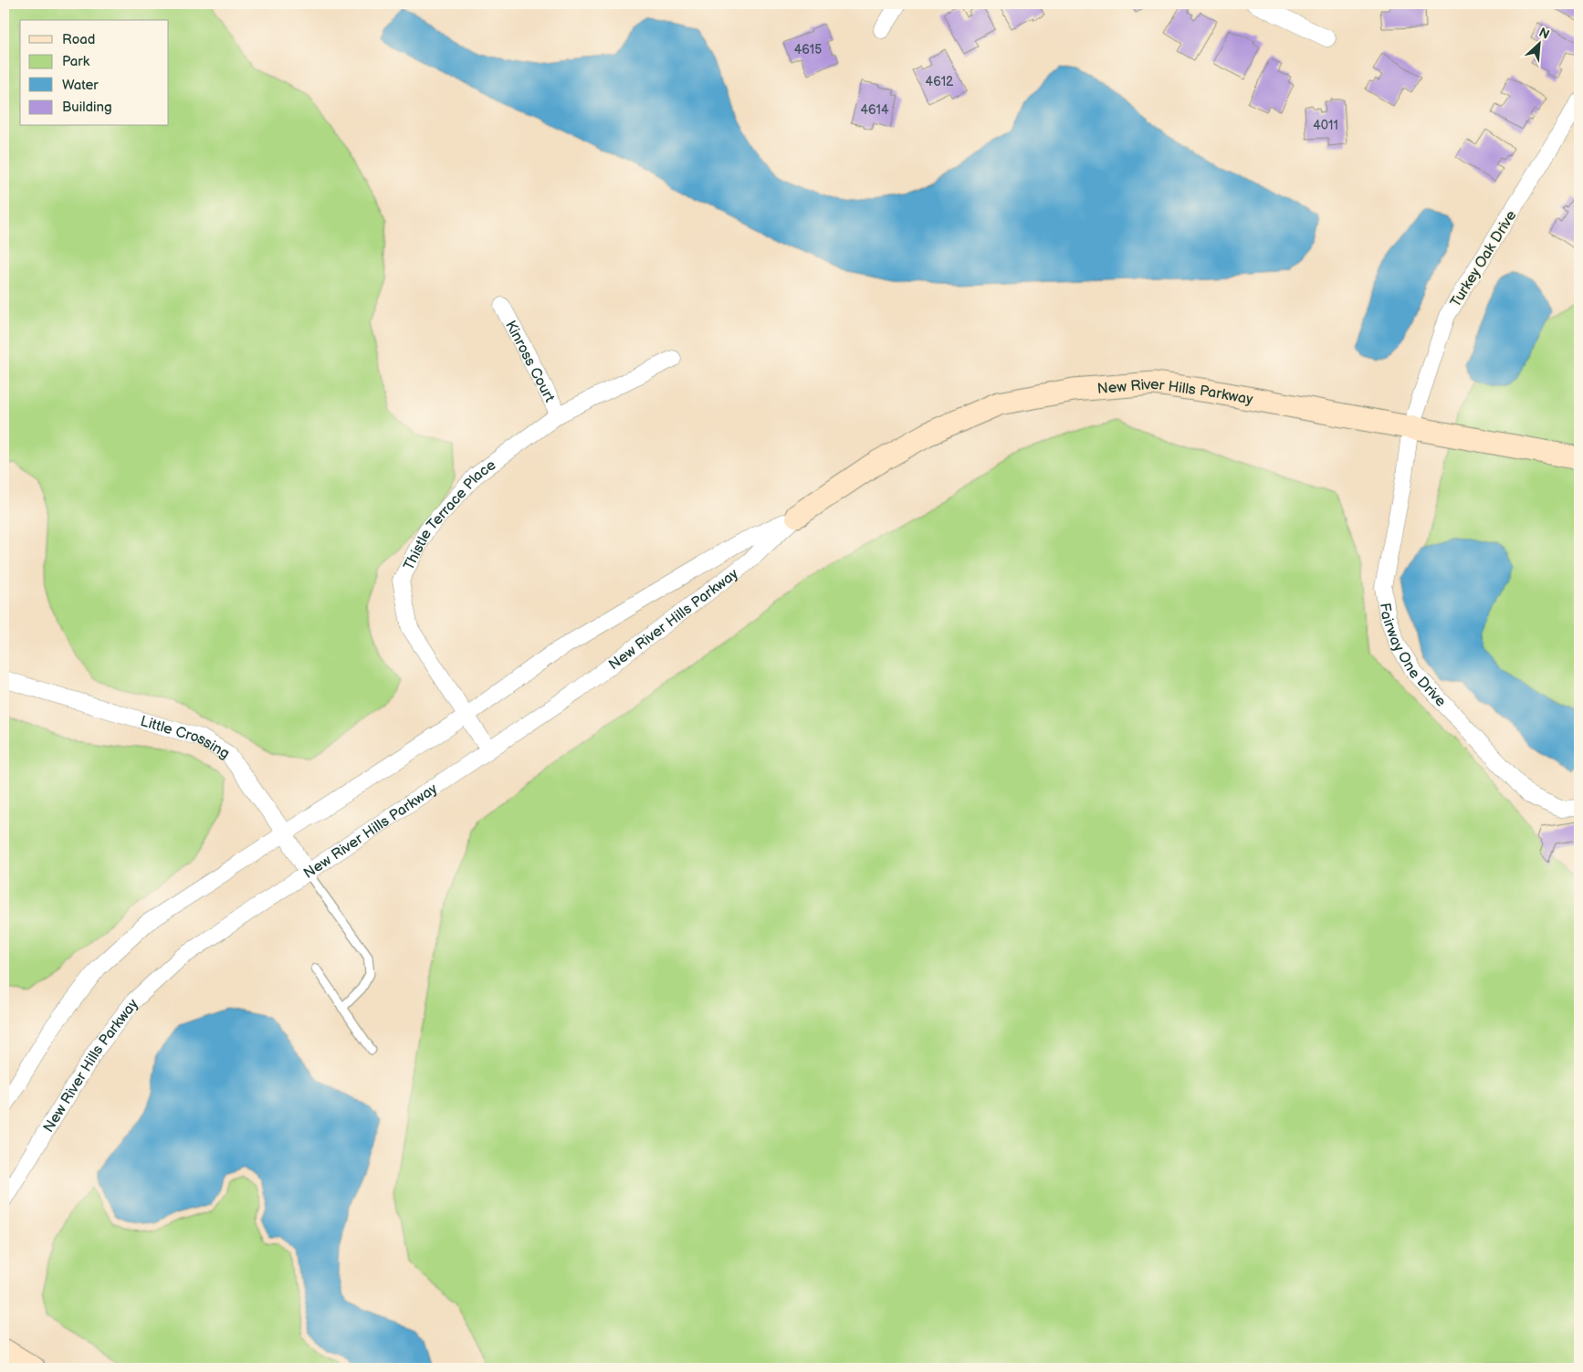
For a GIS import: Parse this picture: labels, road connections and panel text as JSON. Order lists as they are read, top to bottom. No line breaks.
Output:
{"streets":{"street":["Turkey Oak Drive","Kinross Court","New River Hills Parkway","Thistle Terrace Place","Fairway One Drive","Little Crossing"]},"crossings":[["Turkey Oak Drive","New River Hills Parkway"],["Turkey Oak Drive","Fairway One Drive"],["Kinross Court","Thistle Terrace Place"],["New River Hills Parkway","Thistle Terrace Place"],["New River Hills Parkway","Fairway One Drive"],["New River Hills Parkway","Little Crossing"]],"house_numbers":["4615","4612","4614","4011"],"legend":["Road","Park","Water","Building"],"north":"top right"}
